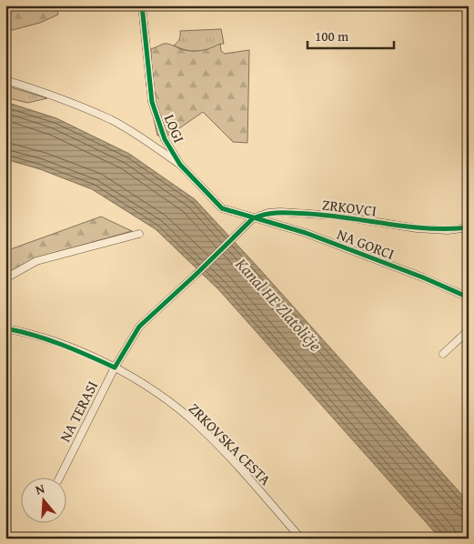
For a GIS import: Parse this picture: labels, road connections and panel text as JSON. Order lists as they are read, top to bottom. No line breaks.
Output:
{"streets":{"street":["LOGI","ZRKOVCI","NA GORCI","NA TERASI","ZRKOVSKA CESTA"]},"crossings":[["LOGI","ZRKOVCI"],["LOGI","NA GORCI"],["ZRKOVCI","NA GORCI"],["ZRKOVCI","NA TERASI"],["NA TERASI","ZRKOVSKA CESTA"]],"water":["Kanal HE Zlatoličje"],"scale_bar":"100 m","north":"top"}
